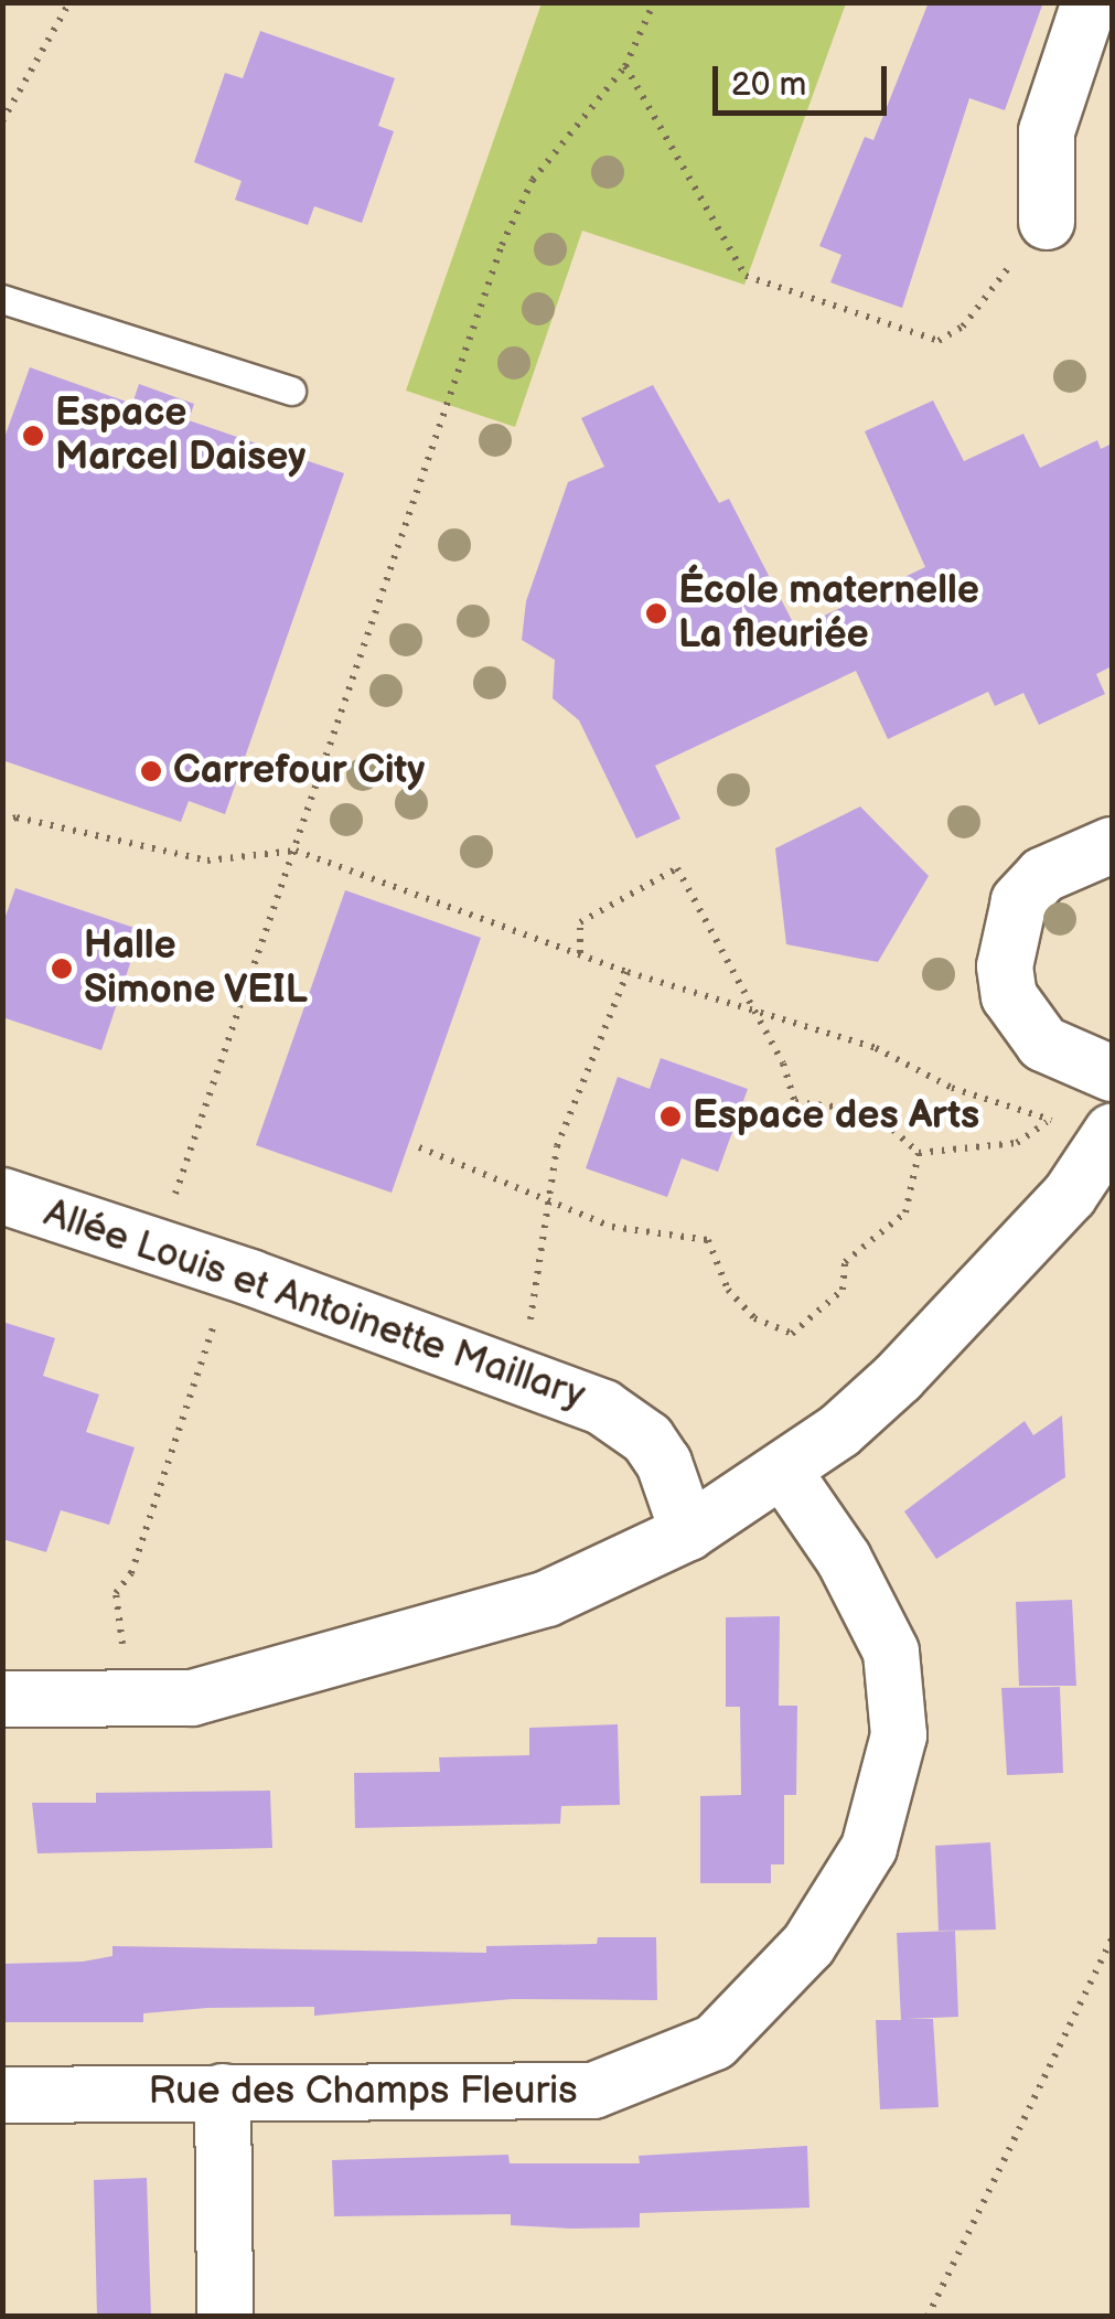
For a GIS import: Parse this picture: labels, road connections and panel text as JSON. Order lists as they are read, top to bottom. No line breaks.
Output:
{"streets":{"street":["Allée Louis et Antoinette Maillary","Rue des Champs Fleuris"]},"places":["Espace Marcel Daisey","École maternelle La fleuriée","Carrefour City","Halle Simone VEIL","Espace des Arts"],"scale_bar":"20 m"}
